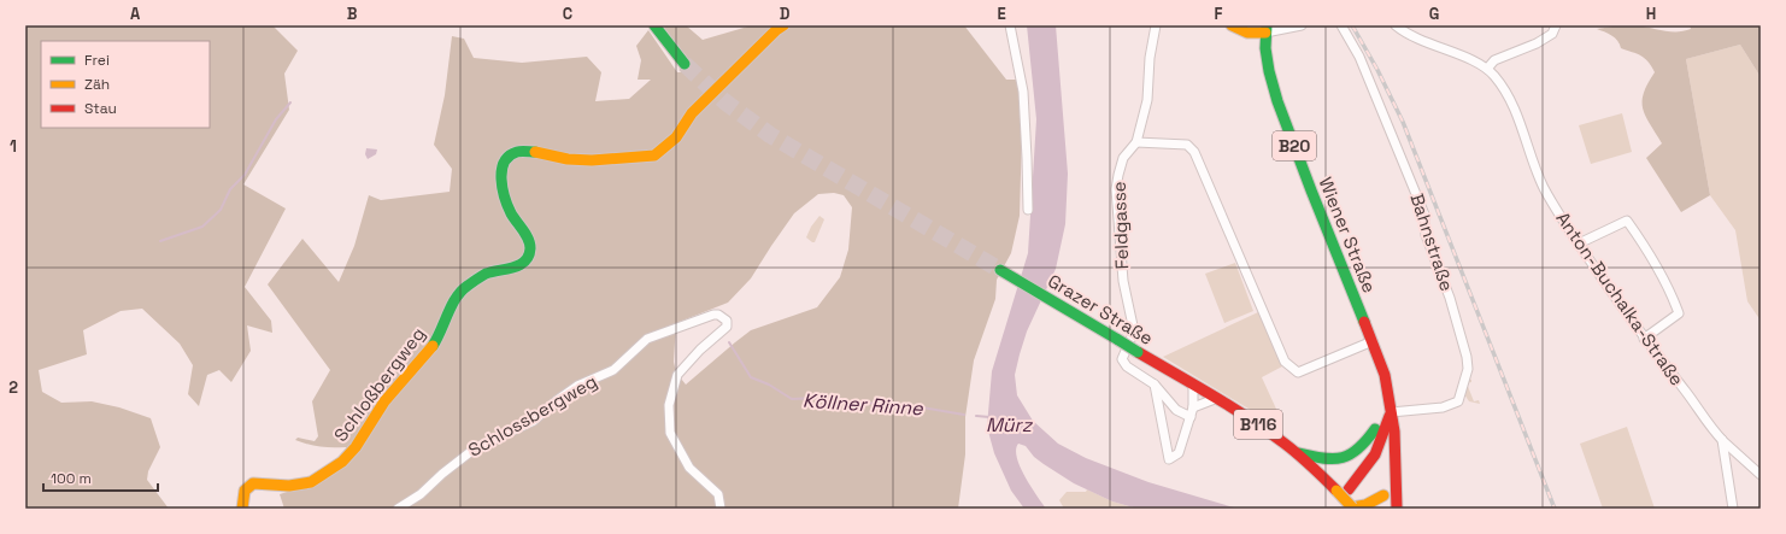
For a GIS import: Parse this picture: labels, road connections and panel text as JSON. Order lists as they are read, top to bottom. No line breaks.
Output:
{"streets":{"main road":["B20","Wiener Straße","Grazer Straße","Schloßbergweg","B116"],"street":["Feldgasse","Bahnstraße","Anton-Buchalka-Straße","Schlossbergweg"]},"crossings":[["B20","Wiener Straße"],["B20","Bahnstraße"]],"water":["Köllner Rinne","Mürz"],"legend":["Frei","Zäh","Stau"],"scale_bar":"100 m","grid":{"columns":["A","B","C","D","E","F","G","H"],"rows":["1","2"]}}
